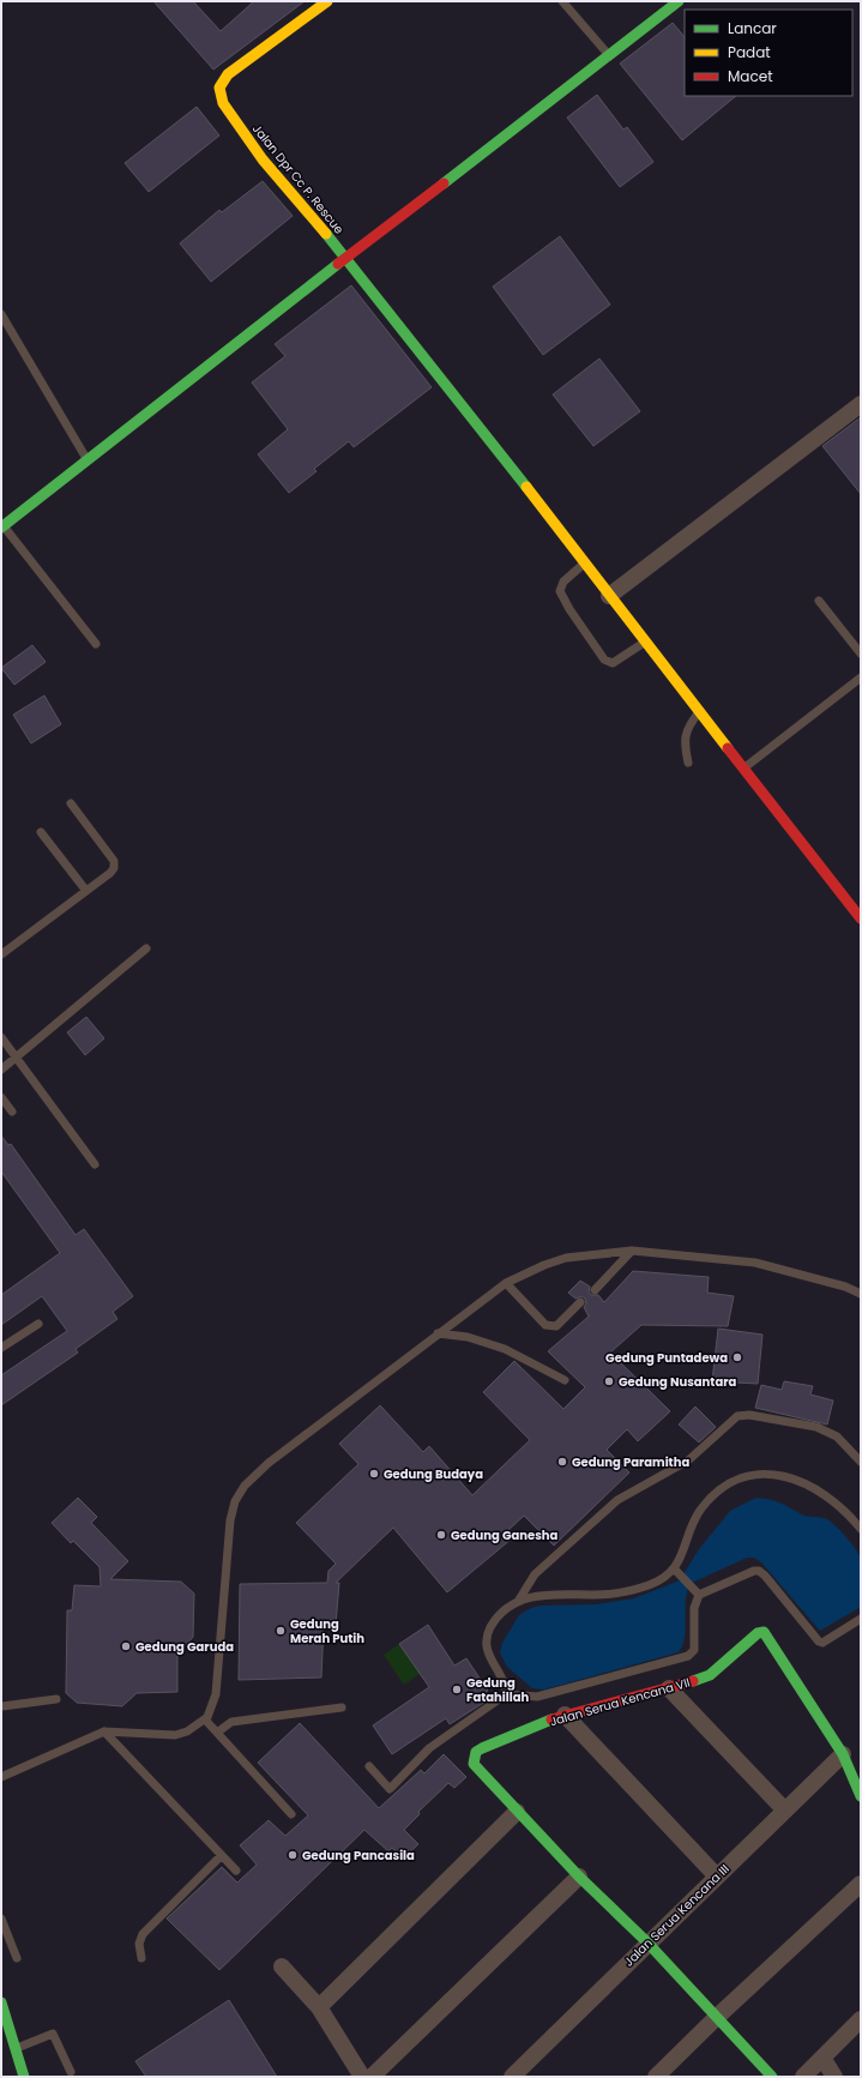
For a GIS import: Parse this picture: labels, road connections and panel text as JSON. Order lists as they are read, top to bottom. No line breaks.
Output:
{"streets":{"main road":["Jalan Dpr Cc P. Rescue","Jalan Serua Kencana VII"],"street":["Jalan Serua Kencana III"]},"crossings":[["Jalan Serua Kencana VII","Jalan Serua Kencana III"]],"places":["Gedung Puntadewa","Gedung Nusantara","Gedung Paramitha","Gedung Budaya","Gedung Ganesha","Gedung Merah Putih","Gedung Garuda","Gedung Fatahillah","Gedung Pancasila"],"legend":["Lancar","Padat","Macet"]}
